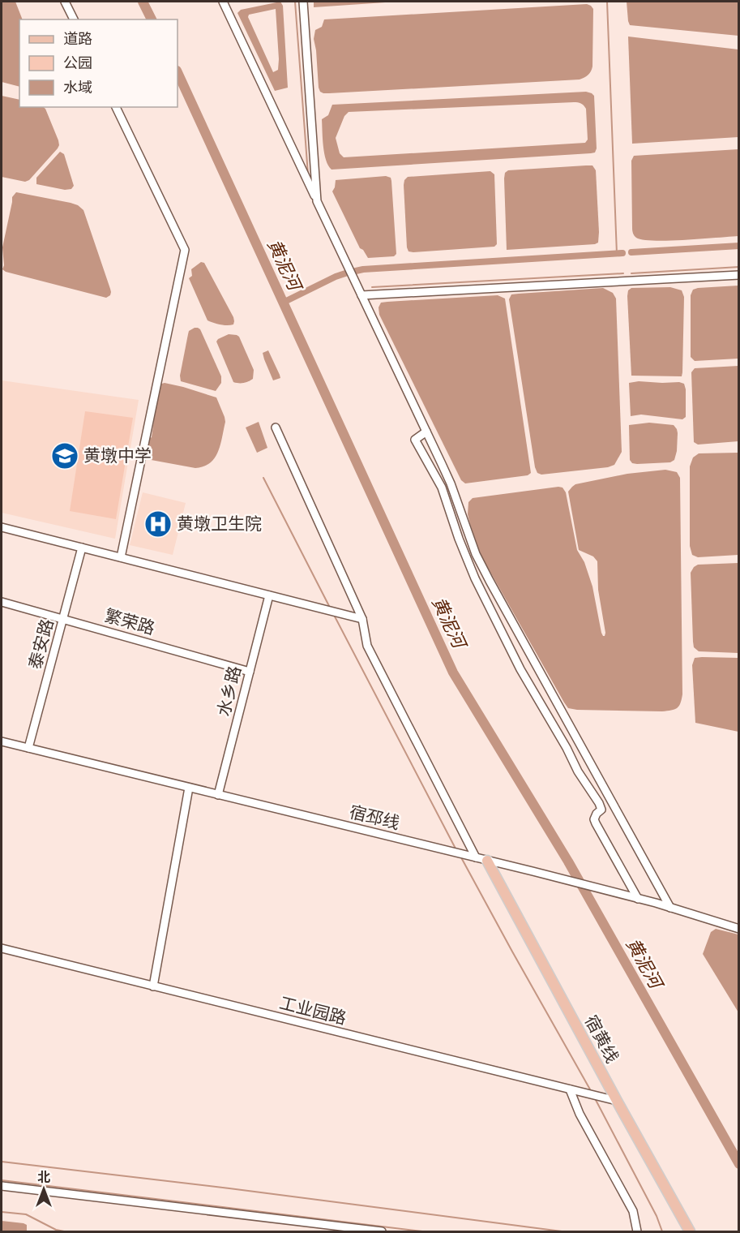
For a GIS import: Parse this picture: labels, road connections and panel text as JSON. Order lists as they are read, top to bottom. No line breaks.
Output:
{"streets":{"main road":["宿黄线"],"street":["繁荣路","泰安路","水乡路","宿邳线","工业园路"]},"crossings":[["繁荣路","泰安路"],["繁荣路","水乡路"],["泰安路","宿邳线"],["水乡路","宿邳线"],["宿邳线","宿黄线"],["工业园路","宿黄线"]],"water":["黄泥河"],"places":{"school or university":["黄墩中学"],"hospital":["黄墩卫生院"]},"legend":["道路","公园","水域"],"north":"top"}
